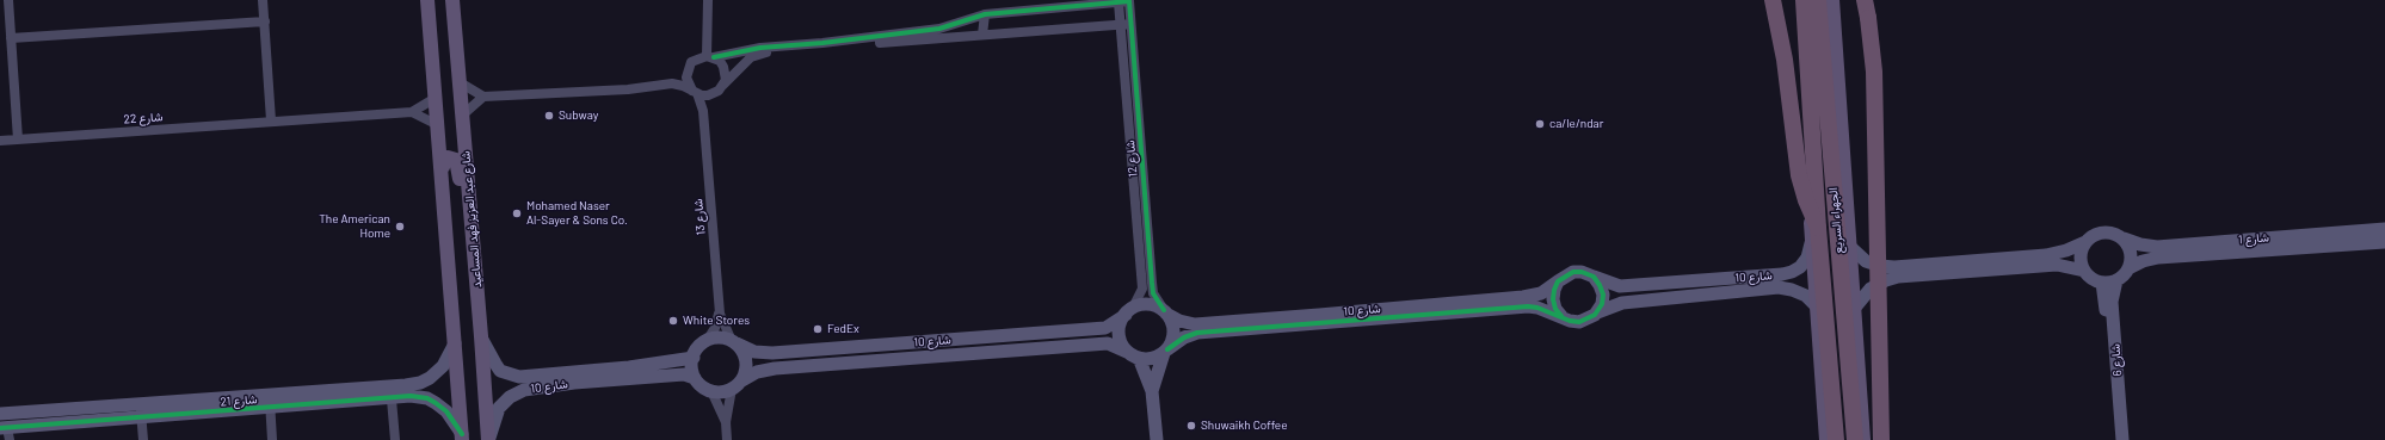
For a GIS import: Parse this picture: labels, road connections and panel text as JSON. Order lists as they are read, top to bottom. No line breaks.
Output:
{"streets":{"highway":["الجهراء السريع"],"main road":["شارع عبد العزيز فهد المساعيد"],"street":["شارع 22","شارع 12","شارع 13","شارع 1","شارع 10","شارع 6","شارع 21"]},"crossings":[["شارع 22","شارع عبد العزيز فهد المساعيد"],["شارع 12","شارع 10"],["شارع 13","شارع 10"],["شارع عبد العزيز فهد المساعيد","شارع 10"],["شارع عبد العزيز فهد المساعيد","شارع 21"],["الجهراء السريع","شارع 10"],["شارع 1","شارع 6"]],"places":["Subway","ca/le/ndar","Mohamed Naser Al-Sayer & Sons Co.","The American Home","White Stores","FedEx","Shuwaikh Coffee"]}
